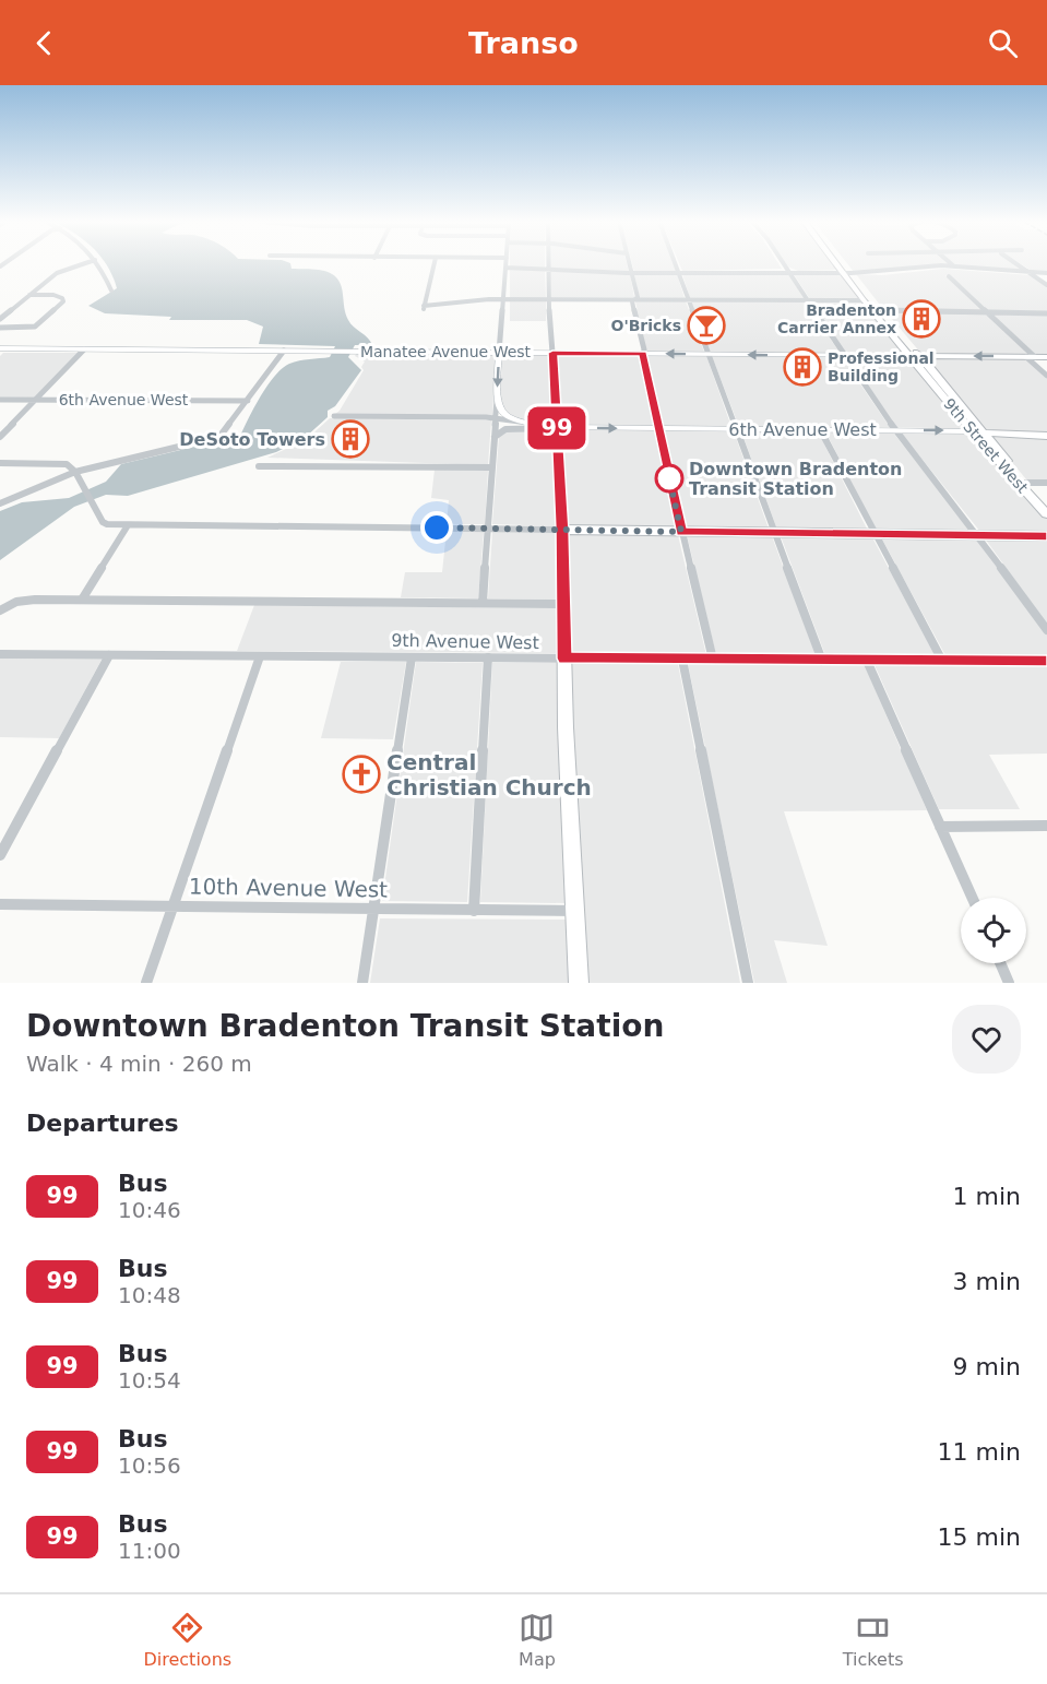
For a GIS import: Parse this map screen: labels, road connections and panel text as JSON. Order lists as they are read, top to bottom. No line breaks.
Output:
{"streets":{"main road":["Manatee Avenue West","6th Avenue West","9th Street West"],"street":["9th Avenue West","10th Avenue West"]},"crossings":[["Manatee Avenue West","9th Street West"],["6th Avenue West","9th Street West"]],"places":{"building":["Bradenton Carrier Annex","Professional Building","DeSoto Towers"],"bar":["O'Bricks"],"other":["Downtown Bradenton Transit Station"],"church":["Central Christian Church"]},"lines":["bus line 99"],"page":{"header":"Transo","on_map":"99","heading":[["Downtown Bradenton Transit Station","Walk · 4 min · 260 m"],"Departures"],"list":[{"mark":"99","name":"Bus","note":"10:46","value":"1 min"},{"mark":"99","name":"Bus","note":"10:48","value":"3 min"},{"mark":"99","name":"Bus","note":"10:54","value":"9 min"},{"mark":"99","name":"Bus","note":"10:56","value":"11 min"},{"mark":"99","name":"Bus","note":"11:00","value":"15 min"}],"tabs":["Directions","Map","Tickets"]}}
